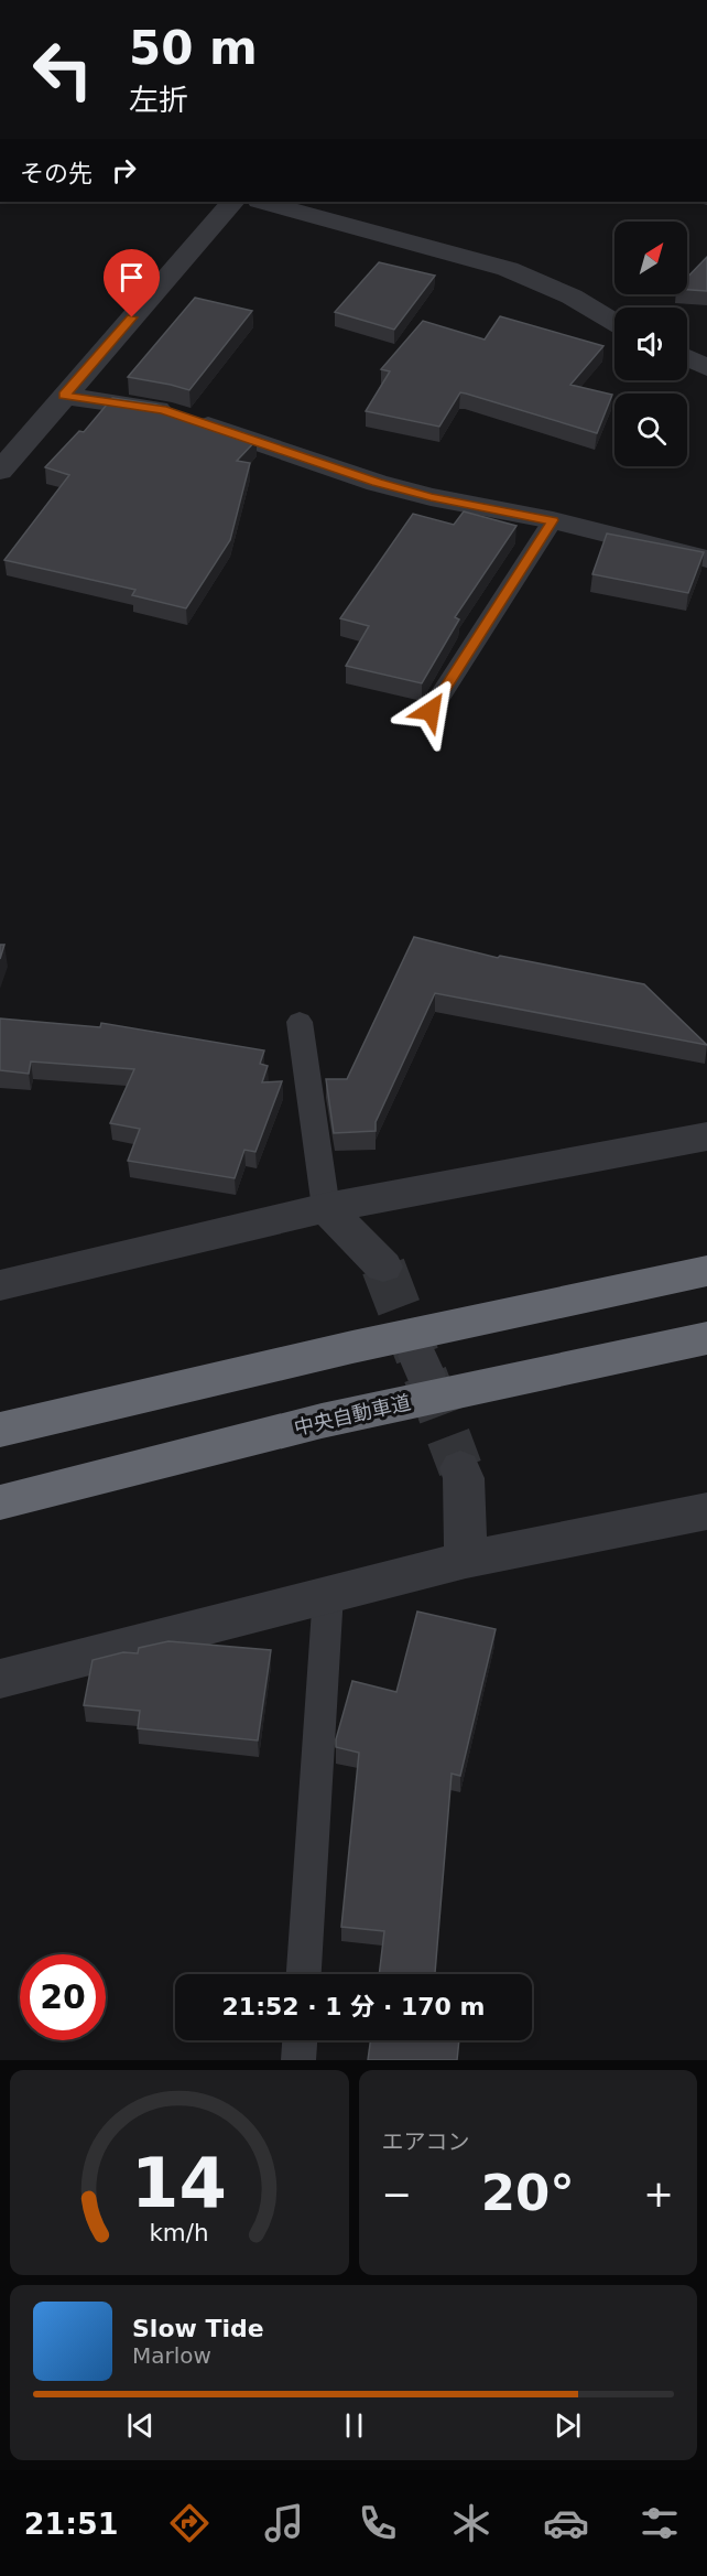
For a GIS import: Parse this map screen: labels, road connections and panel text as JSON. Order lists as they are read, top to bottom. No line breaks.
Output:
{"streets":{"highway":["中央自動車道"]},"north":"top right","page":{"turn":["50 m","左折"],"then":"その先","limit":"20","trip":"21:52 · 1 分 · 170 m","tile":"エアコン","heat":["−","20°","+"],"song":["Slow Tide","Marlow"],"tabs":"21:51","gauge":["14","km/h"]}}
